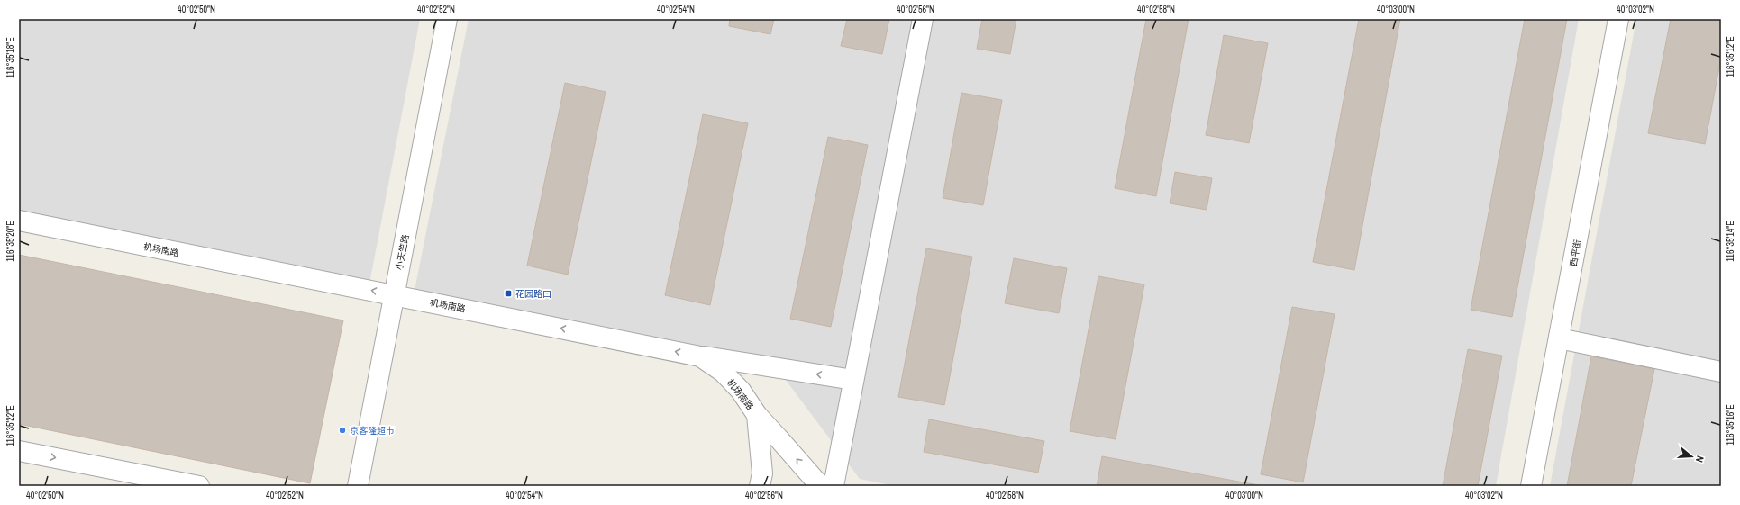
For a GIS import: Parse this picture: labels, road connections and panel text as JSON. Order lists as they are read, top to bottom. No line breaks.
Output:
{"streets":{"street":["机场南路","小天竺路","西平街"]},"crossings":[["机场南路","小天竺路"]],"one_way":["机场南路"],"places":{"transit":["花园路口"],"other":["京客隆超市"]},"north":"right","coordinates":["40°02'50\"N","40°02'52\"N","40°02'54\"N","40°02'56\"N","40°02'58\"N","40°03'00\"N","40°03'02\"N","116°35'12\"E","116°35'18\"E","116°35'14\"E","116°35'20\"E","116°35'16\"E","116°35'22\"E"]}
